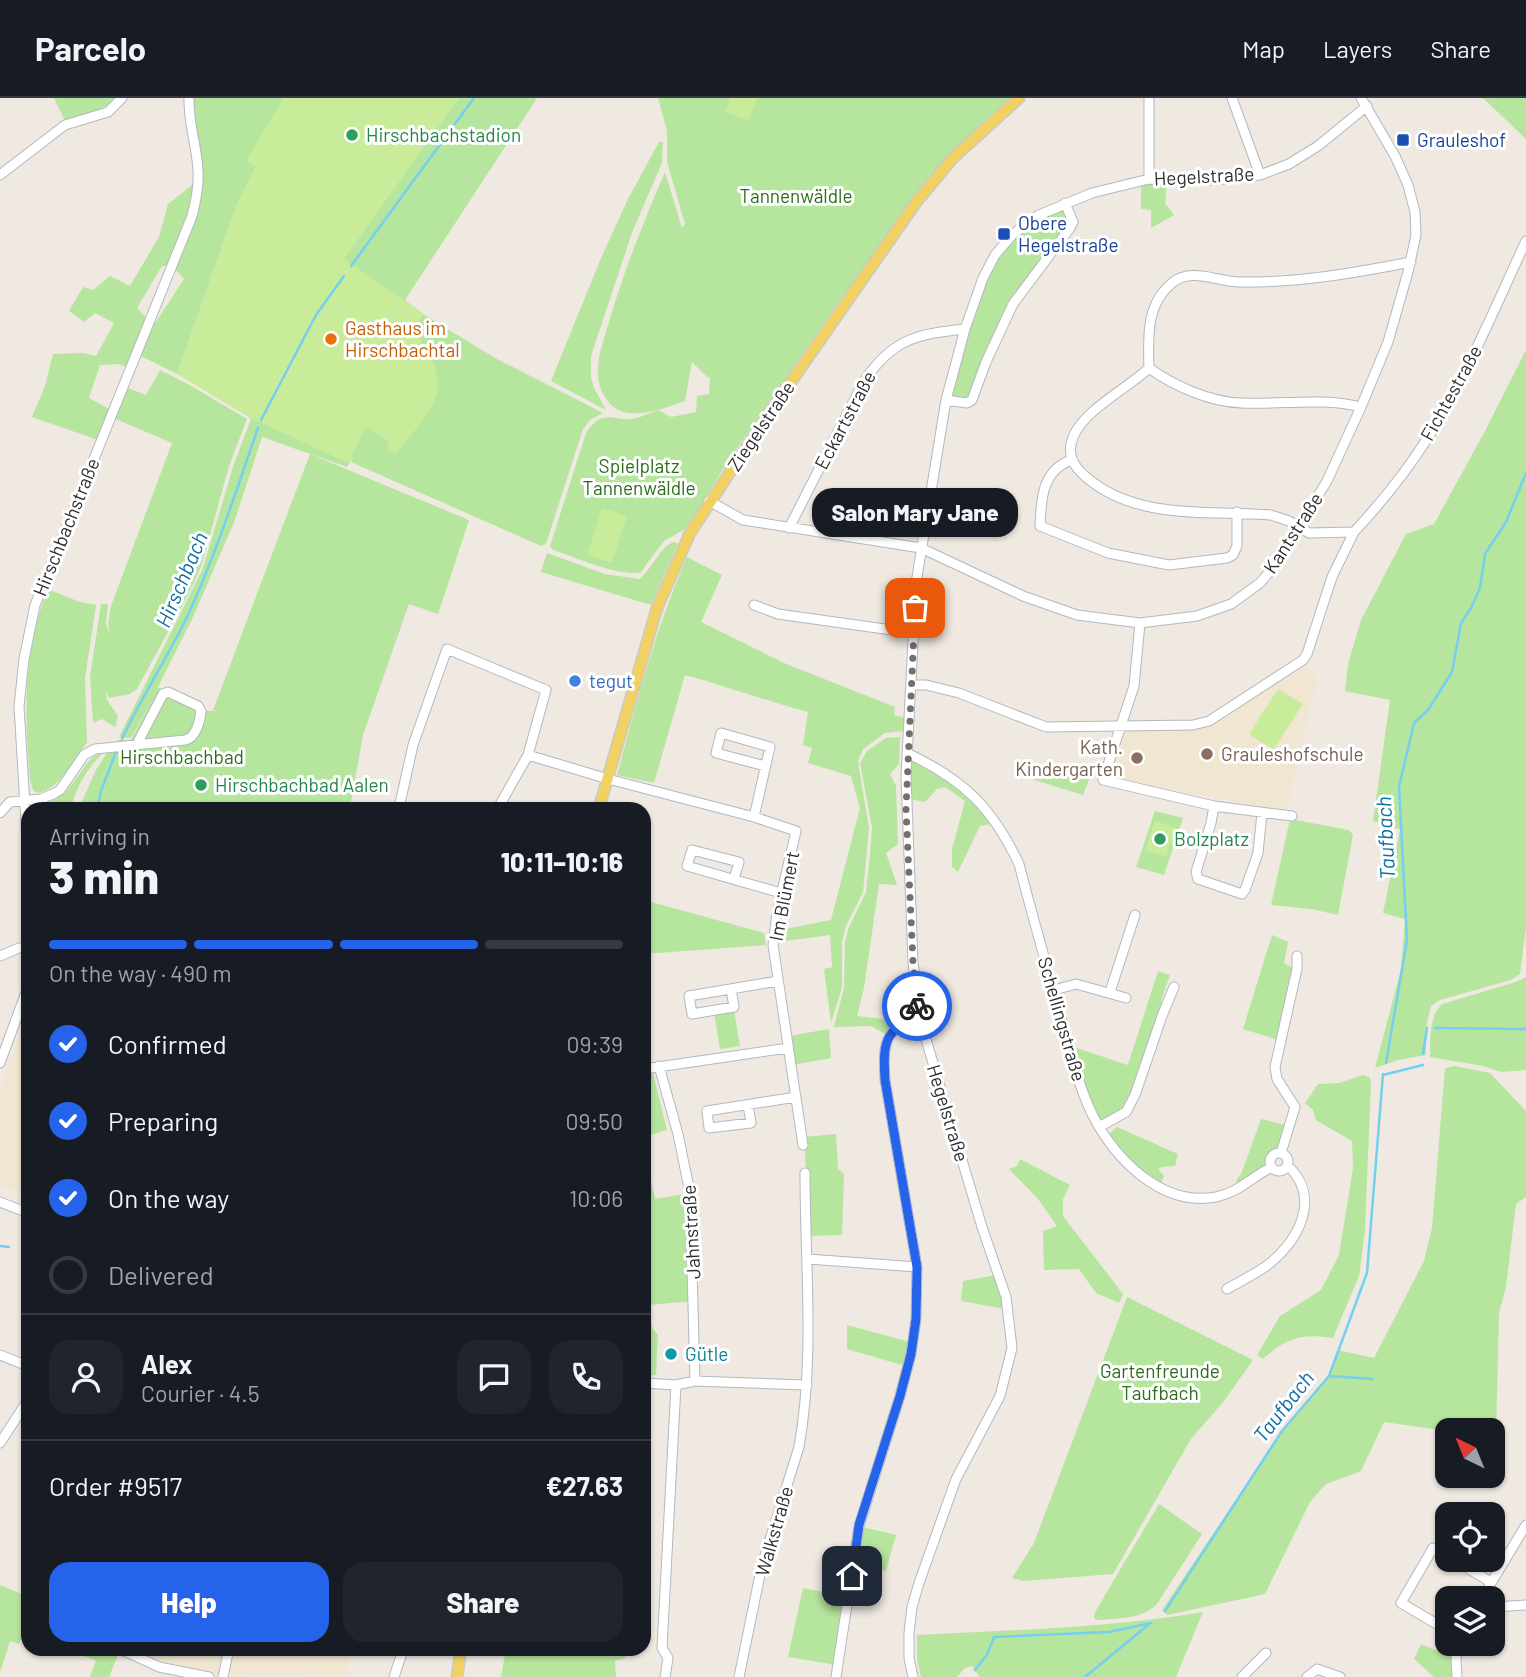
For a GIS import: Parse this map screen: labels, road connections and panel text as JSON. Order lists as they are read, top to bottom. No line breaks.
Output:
{"streets":{"main road":["Ziegelstraße"],"street":["Hegelstraße","Fichtestraße","Eckartstraße","Hirschbachstraße","Kantstraße","Im Blümert","Schellingstraße","Jahnstraße","Walkstraße"]},"crossings":[["Hegelstraße","Eckartstraße"],["Hegelstraße","Kantstraße"],["Hegelstraße","Schellingstraße"],["Eckartstraße","Kantstraße"],["Ziegelstraße","Kantstraße"]],"water":["Hirschbach","Taufbach"],"parks":["Tannenwäldle","Spielplatz Tannenwäldle","Hirschbachbad","Gartenfreunde Taufbach"],"places":{"other":["Hirschbachstadion","Gasthaus im Hirschbachtal","Salon Mary Jane","tegut","Grauleshofschule","Kath. Kindergarten","Hirschbachbad Aalen","Bolzplatz","Gütle"],"transit":["Grauleshof","Obere Hegelstraße"]},"north":"top left","page":{"header":"Parcelo","nav":["Map","Layers","Share"],"bubble":"Salon Mary Jane","heading":["3 min","Arriving in","10:11–10:16"],"panel":["Alex","Courier · 4.5","Order #9517","€27.63"],"bar":"On the way · 490 m","list":[["Confirmed","09:39"],["Preparing","09:50"],["On the way","10:06"],"Delivered"],"buttons":["Help","Share"]}}
